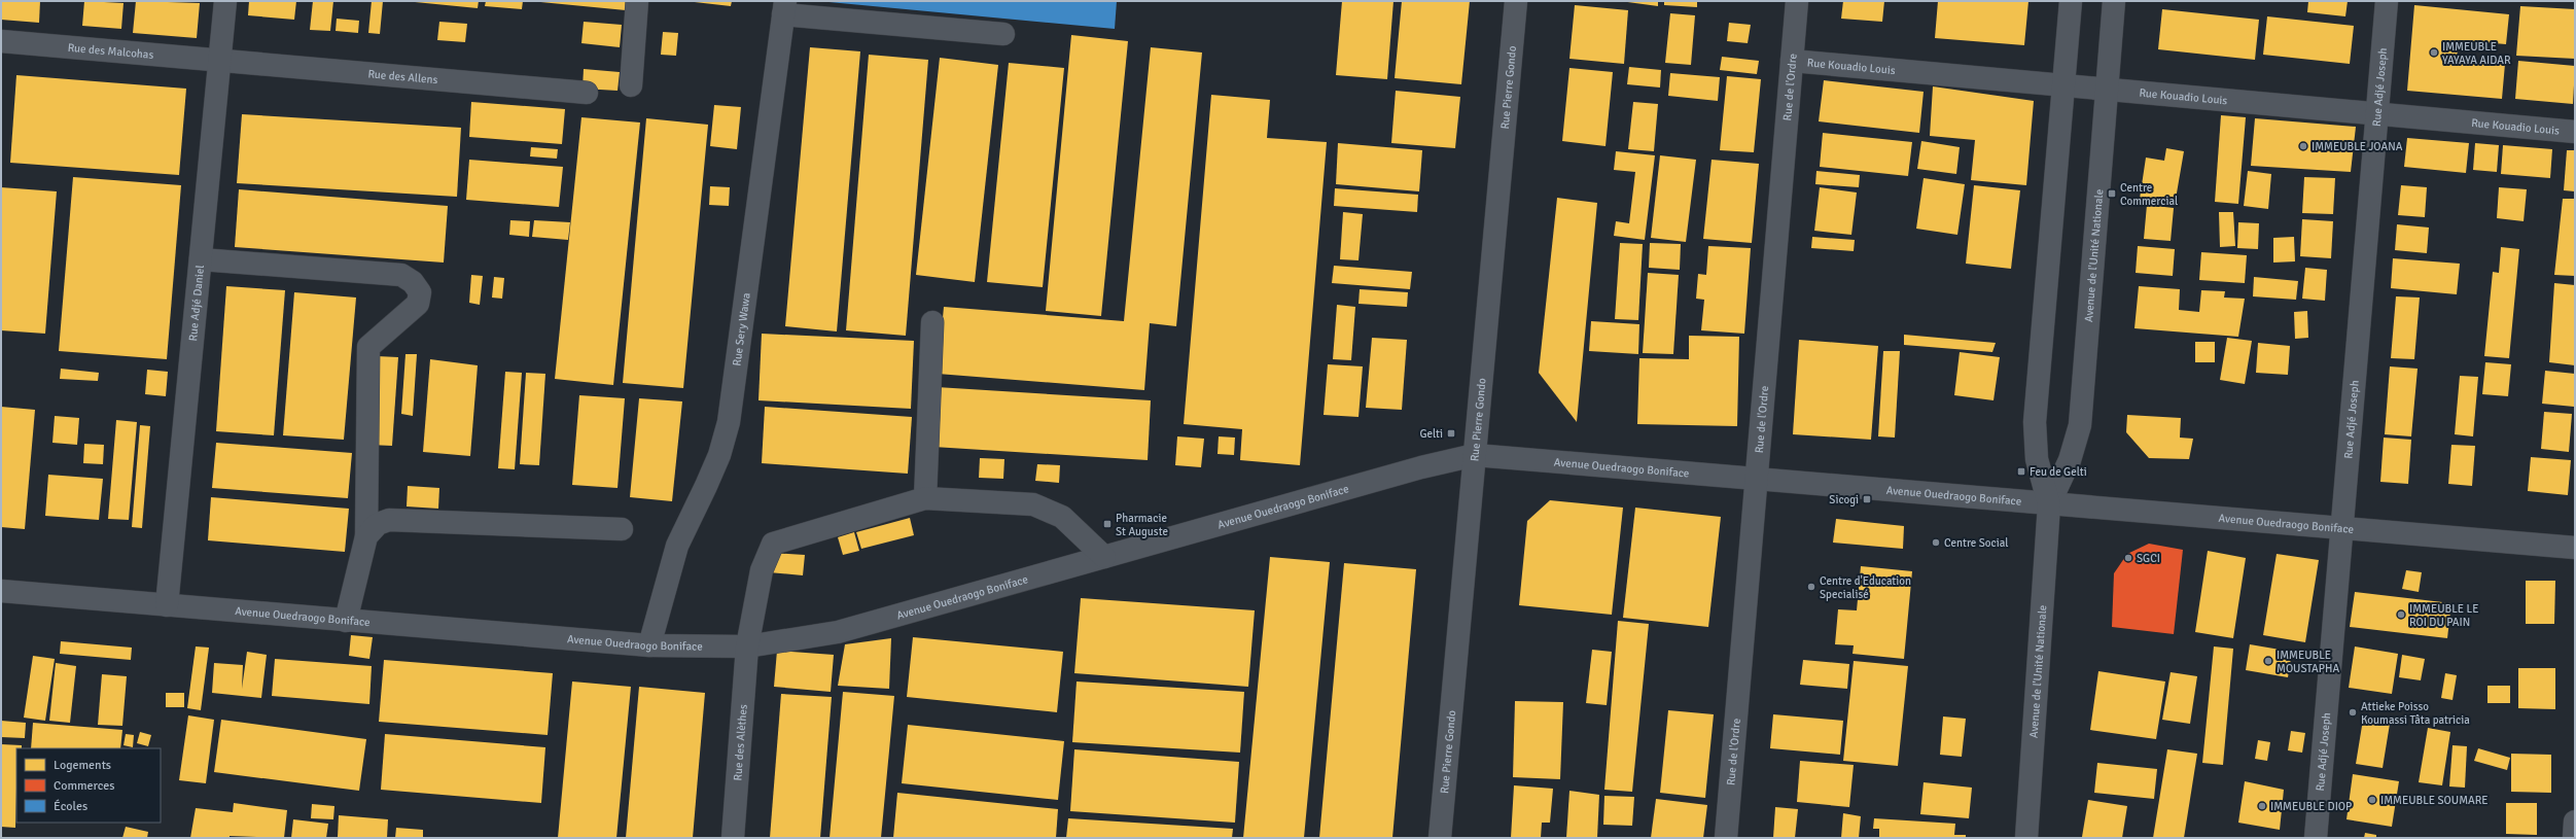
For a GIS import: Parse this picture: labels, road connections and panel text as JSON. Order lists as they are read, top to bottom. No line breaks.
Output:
{"streets":{"street":["Rue des Malcohas","Rue Kouadio Louis","Rue des Allens","Rue Pierre Gondo","Rue de l'Ordre","Rue Adjé Joseph","Avenue de l'Unité Nationale","Rue Adjé Daniel","Rue Sery Wawa","Avenue Ouedraogo Boniface","Rue des Alèthes"]},"crossings":[["Rue des Malcohas","Rue des Allens"],["Rue des Malcohas","Rue Adjé Daniel"],["Rue Kouadio Louis","Rue de l'Ordre"],["Rue Kouadio Louis","Rue Adjé Joseph"],["Rue Kouadio Louis","Avenue de l'Unité Nationale"],["Rue des Allens","Rue Adjé Daniel"],["Rue Pierre Gondo","Avenue Ouedraogo Boniface"],["Rue de l'Ordre","Avenue Ouedraogo Boniface"],["Rue Adjé Joseph","Avenue Ouedraogo Boniface"],["Avenue de l'Unité Nationale","Avenue Ouedraogo Boniface"],["Rue Adjé Daniel","Avenue Ouedraogo Boniface"],["Rue Sery Wawa","Avenue Ouedraogo Boniface"],["Avenue Ouedraogo Boniface","Rue des Alèthes"]],"places":{"other":["IMMEUBLE YAYAYA AIDAR","IMMEUBLE JOANA","Centre Social","SGCI","Centre d'Education Specialisé","IMMEUBLE LE ROI DU PAIN","IMMEUBLE MOUSTAPHA","Attieke Poisso Koumassi Tâta patricia","IMMEUBLE SOUMARE","IMMEUBLE DIOP"],"transit":["Centre Commercial","Gelti","Feu de Gelti","Sicogi","Pharmacie St Auguste"]},"legend":["Logements","Commerces","Écoles"]}
